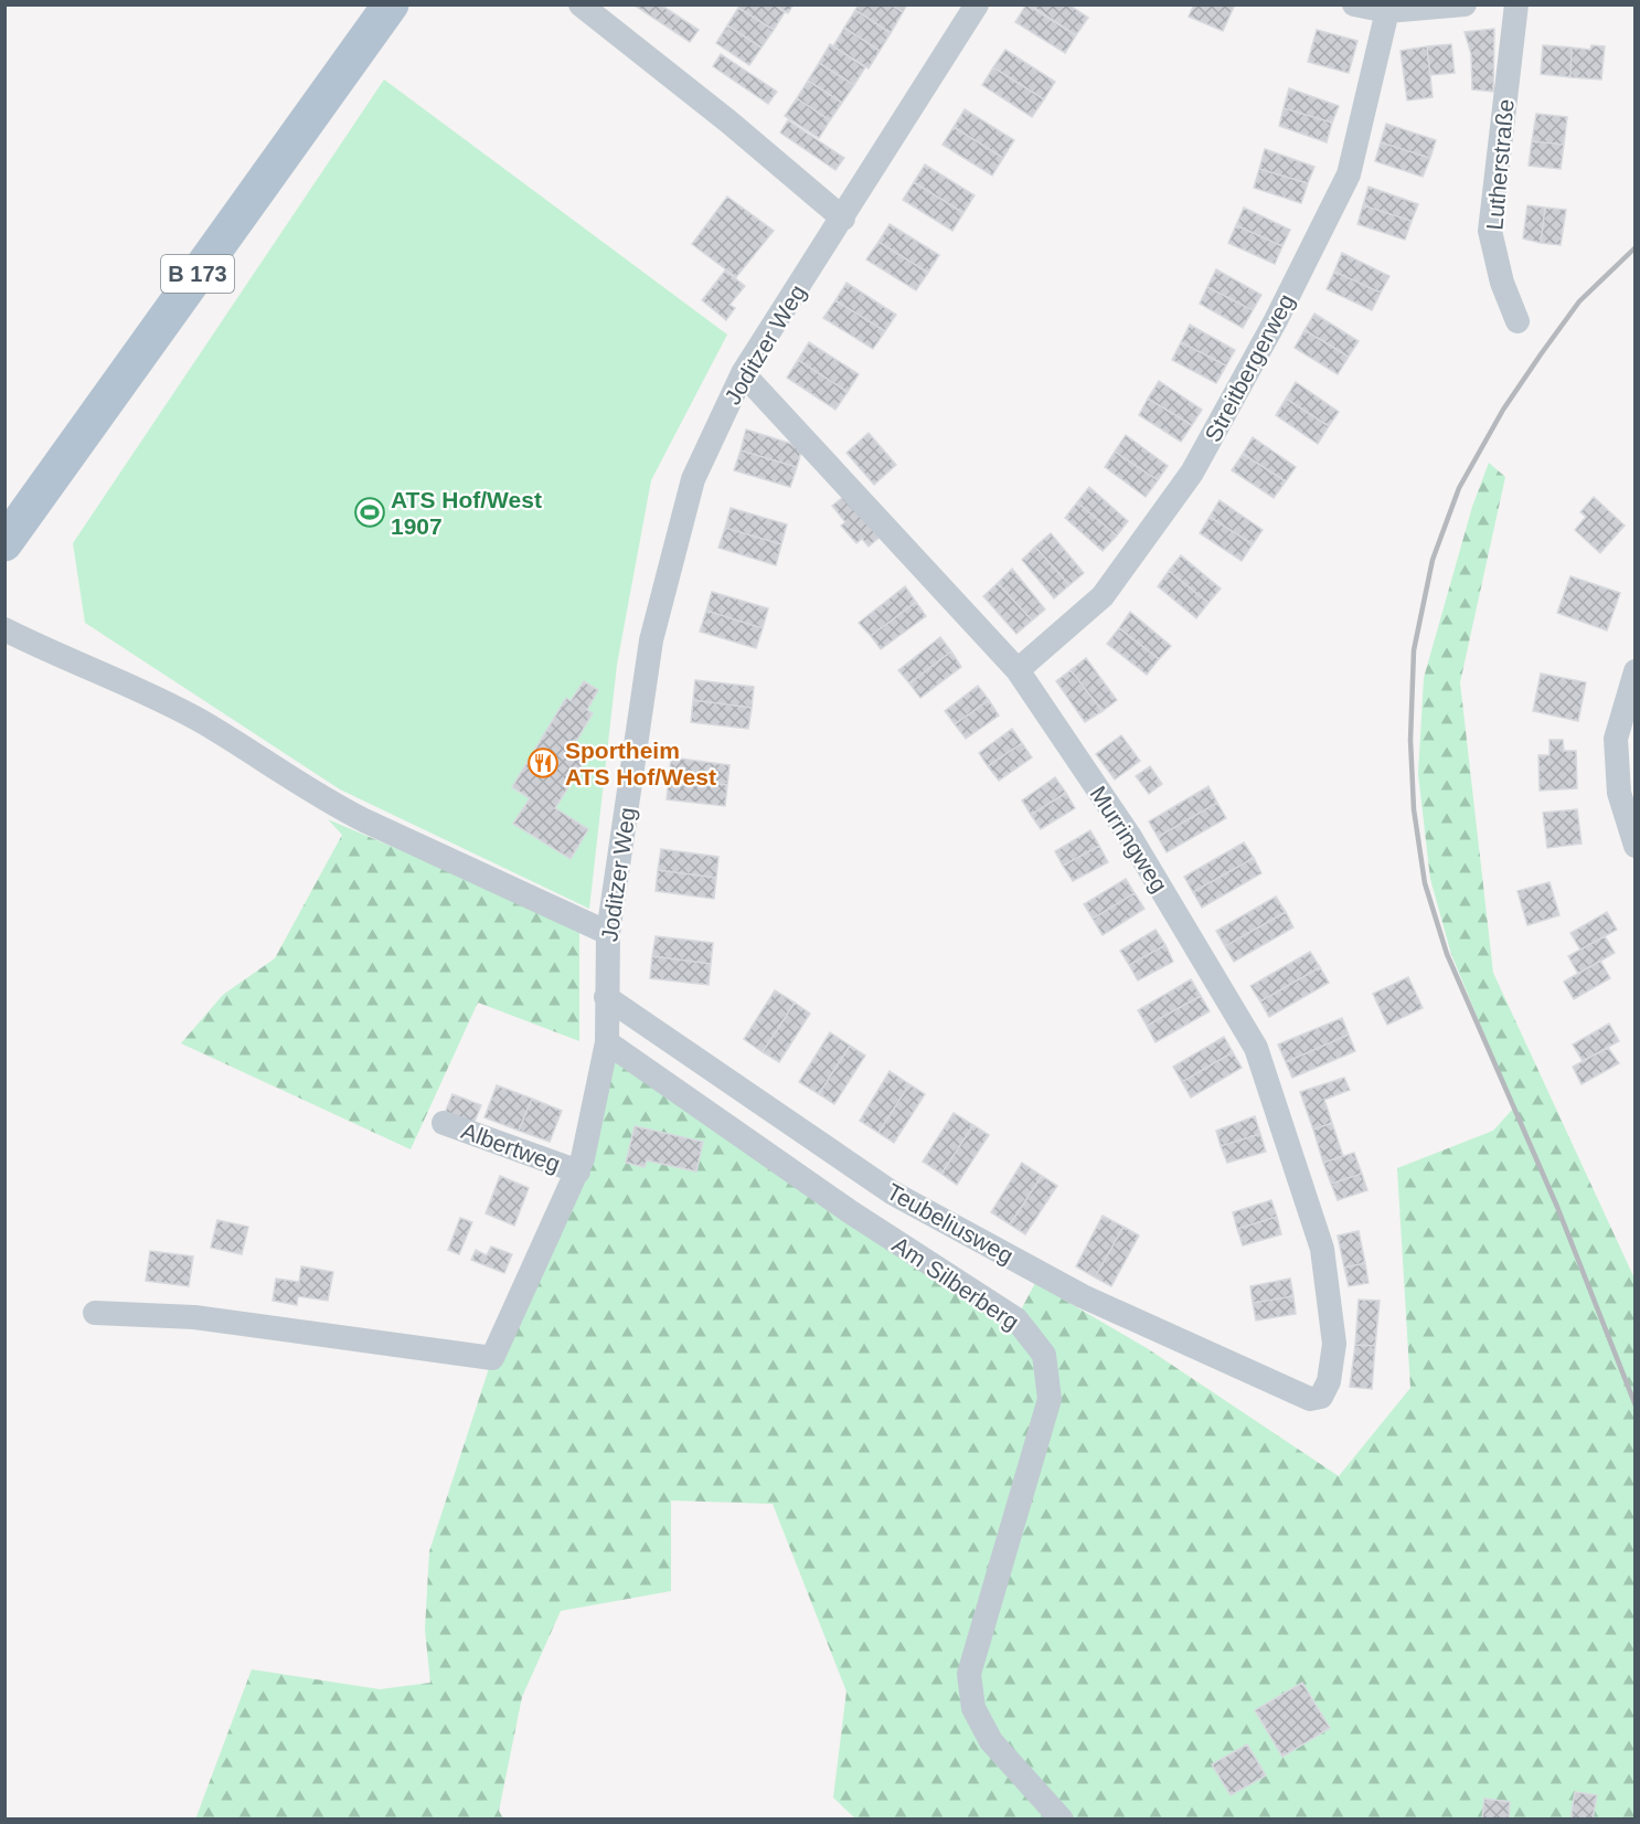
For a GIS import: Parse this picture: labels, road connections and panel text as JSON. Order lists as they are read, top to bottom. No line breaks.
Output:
{"streets":{"main road":["B 173"],"street":["Lutherstraße","Joditzer Weg","Streitbergerweg","Murringweg","Albertweg","Teubeliusweg","Am Silberberg"]},"crossings":[["Joditzer Weg","Murringweg"],["Joditzer Weg","Albertweg"],["Joditzer Weg","Teubeliusweg"],["Joditzer Weg","Am Silberberg"],["Streitbergerweg","Murringweg"],["Murringweg","Teubeliusweg"]],"places":{"sports":["ATS Hof/West 1907"],"restaurant":["Sportheim ATS Hof/West"]}}
